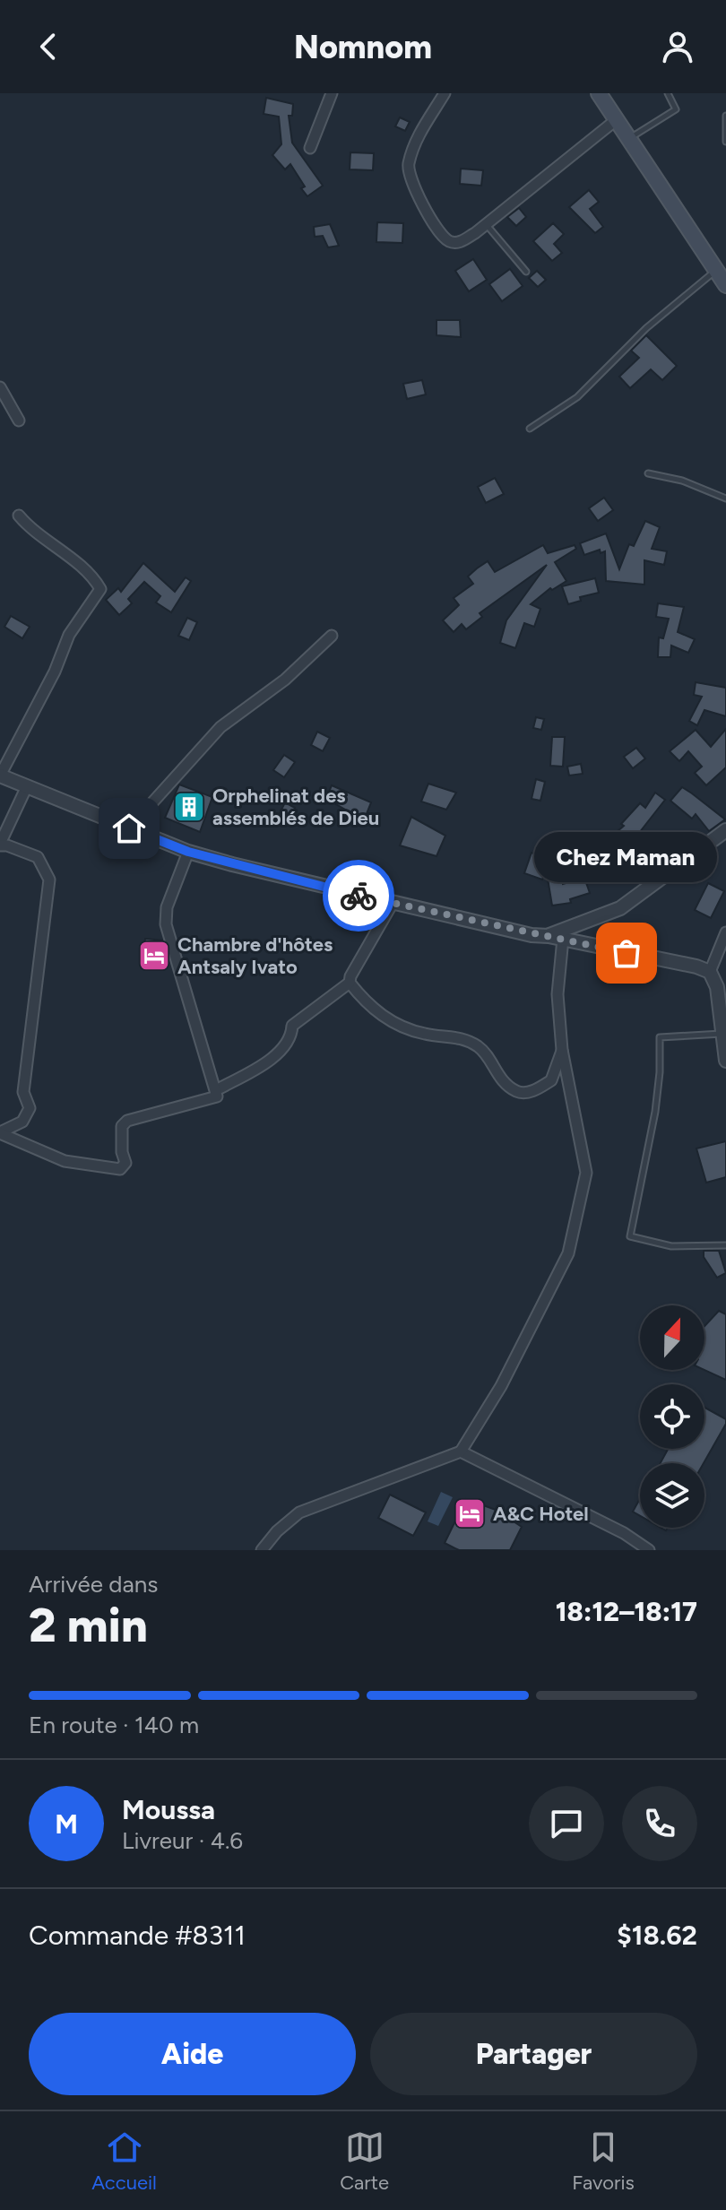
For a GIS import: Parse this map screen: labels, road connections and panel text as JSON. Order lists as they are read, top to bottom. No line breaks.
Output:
{"places":{"building":["Orphelinat des assemblés de Dieu"],"other":["Chez Maman"],"hotel":["Chambre d'hôtes Antsaly Ivato","A&C Hotel"]},"north":"top","page":{"header":"Nomnom","bubble":"Chez Maman","heading":["2 min","Arrivée dans","18:12–18:17"],"panel":["Moussa","Livreur · 4.6","Commande #8311","$18.62"],"bar":"En route · 140 m","round":"M","buttons":["Aide","Partager"],"tabs":["Accueil","Carte","Favoris"]}}
